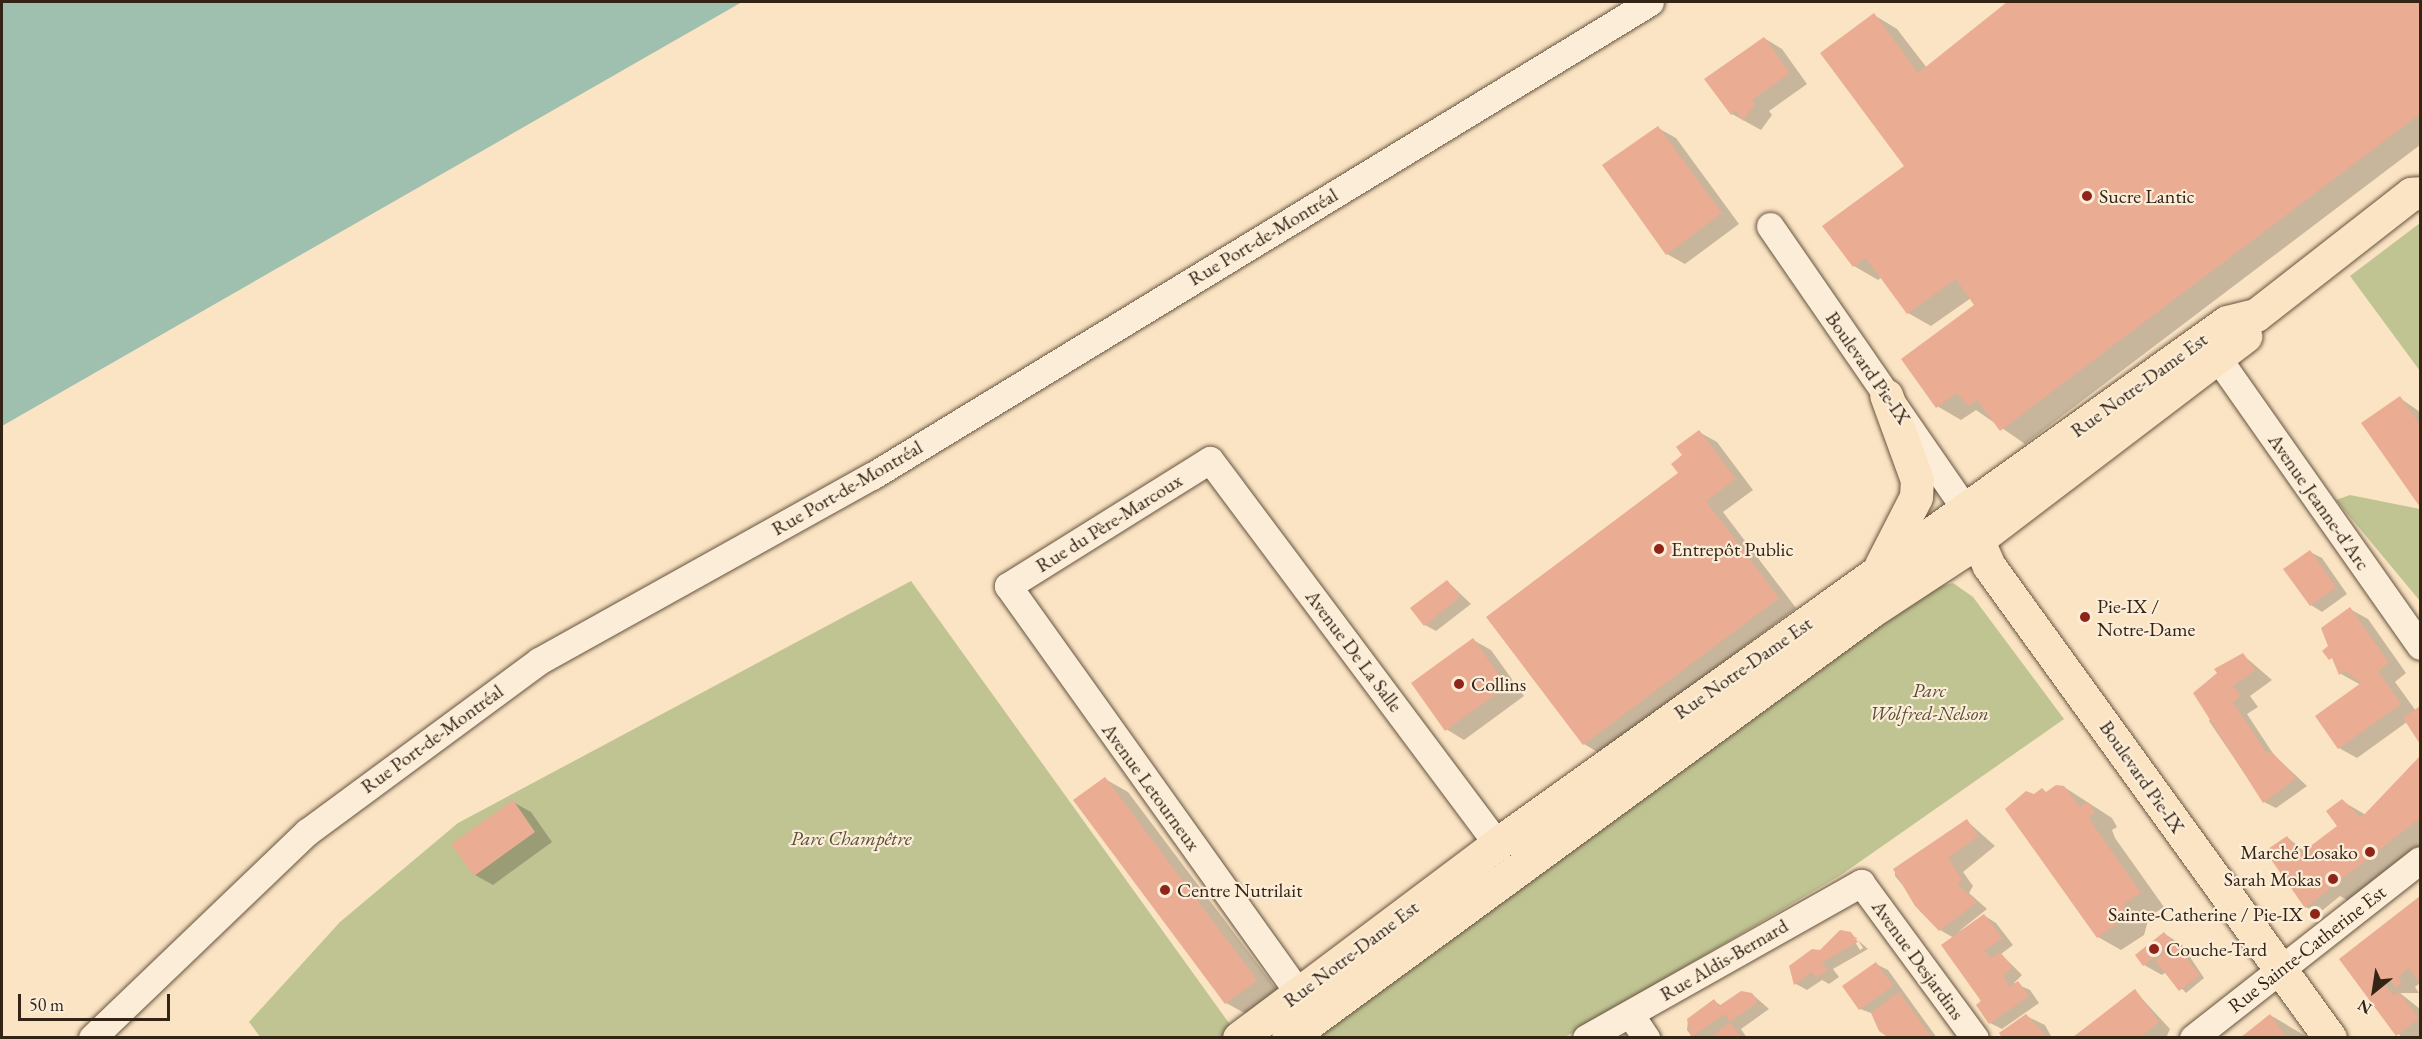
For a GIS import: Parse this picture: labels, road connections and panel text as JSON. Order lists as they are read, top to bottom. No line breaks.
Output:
{"streets":{"main road":["Boulevard Pie-IX","Rue Notre-Dame Est"],"street":["Rue Port-de-Montréal","Avenue Jeanne-d'Arc","Rue du Père-Marcoux","Avenue De La Salle","Avenue Letourneux","Rue Sainte-Catherine Est","Rue Aldis-Bernard","Avenue Desjardins"]},"crossings":[["Boulevard Pie-IX","Rue Notre-Dame Est"],["Boulevard Pie-IX","Rue Sainte-Catherine Est"],["Rue Notre-Dame Est","Avenue Jeanne-d'Arc"],["Rue Notre-Dame Est","Avenue De La Salle"],["Rue Notre-Dame Est","Avenue Letourneux"],["Rue du Père-Marcoux","Avenue De La Salle"],["Rue du Père-Marcoux","Avenue Letourneux"],["Rue Aldis-Bernard","Avenue Desjardins"]],"parks":["Parc Wolfred-Nelson","Parc Champêtre"],"places":["Sucre Lantic","Entrepôt Public","Pie-IX / Notre-Dame","Collins","Marché Losako","Sarah Mokas","Centre Nutrilait","Sainte-Catherine / Pie-IX","Couche-Tard"],"scale_bar":"50 m","north":"bottom left"}
